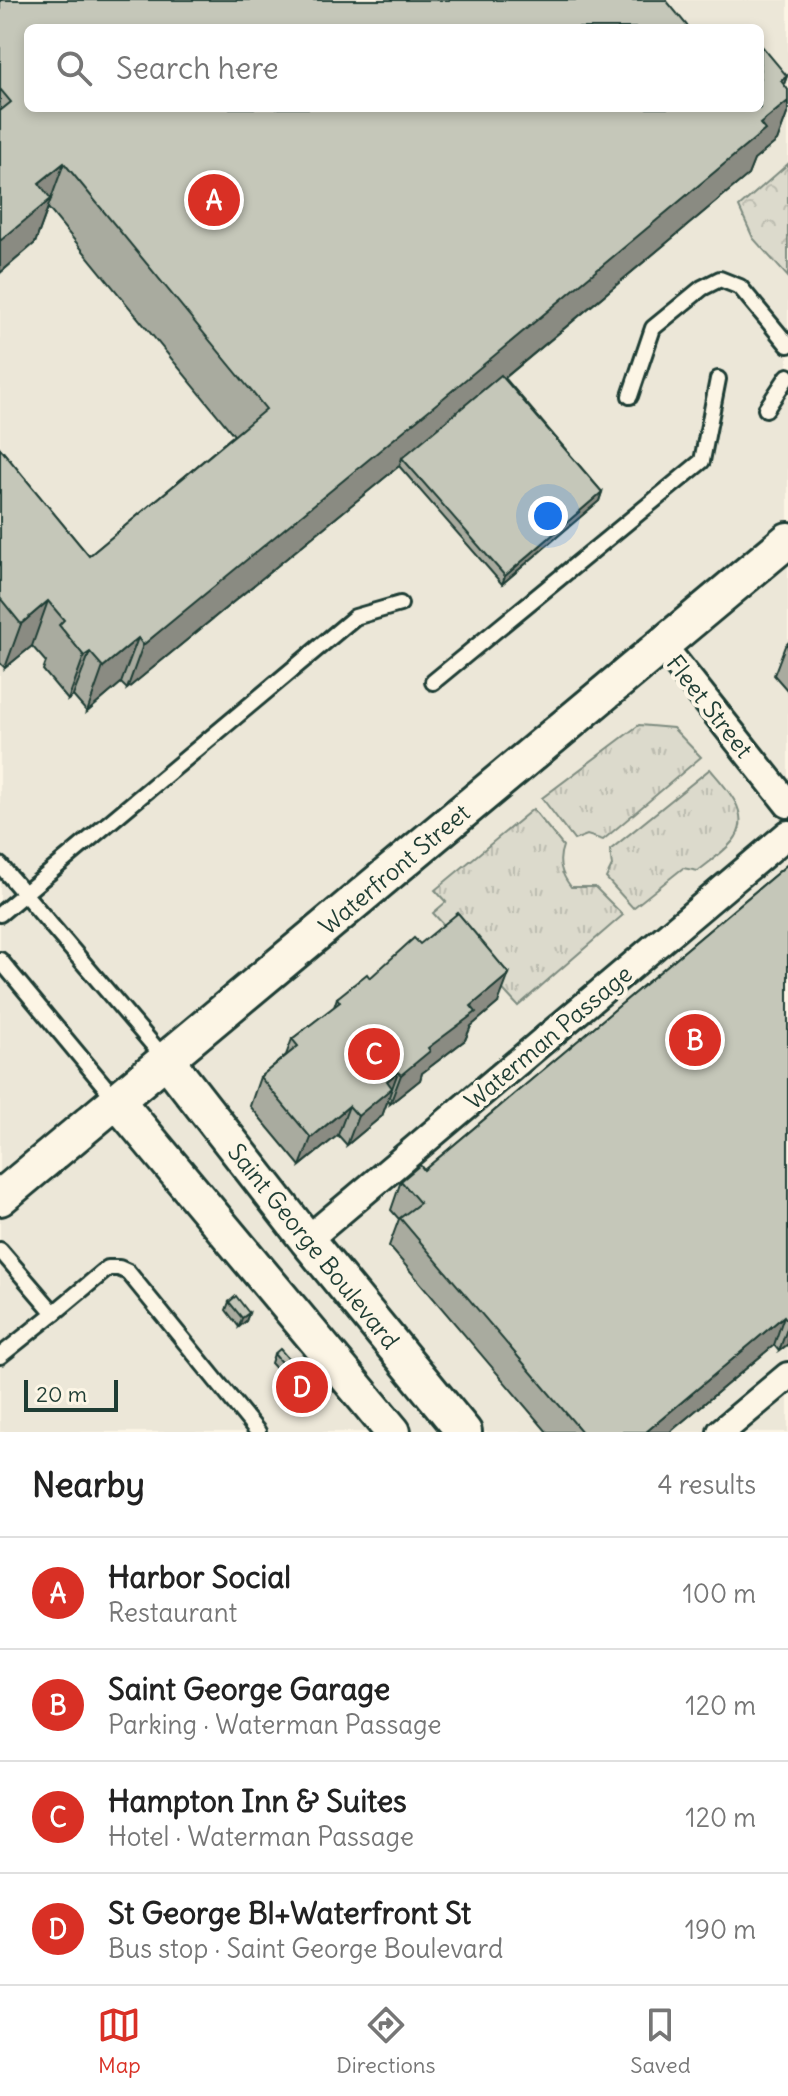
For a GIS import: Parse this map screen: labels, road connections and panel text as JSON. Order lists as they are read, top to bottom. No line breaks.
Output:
{"streets":{"street":["Fleet Street","Waterfront Street","Waterman Passage","Saint George Boulevard"]},"crossings":[["Fleet Street","Waterfront Street"],["Waterfront Street","Saint George Boulevard"],["Waterman Passage","Saint George Boulevard"]],"scale_bar":"20 m","page":{"search":"Search here","pins":["A","B","C","D"],"scale":"20 m","heading":["Nearby","4 results"],"list":[{"mark":"A","name":"Harbor Social","note":"Restaurant","value":"100 m"},{"mark":"B","name":"Saint George Garage","note":"Parking · Waterman Passage","value":"120 m"},{"mark":"C","name":"Hampton Inn & Suites","note":"Hotel · Waterman Passage","value":"120 m"},{"mark":"D","name":"St George Bl+Waterfront St","note":"Bus stop · Saint George Boulevard","value":"190 m"}],"nav":["Map","Directions","Saved"]}}
